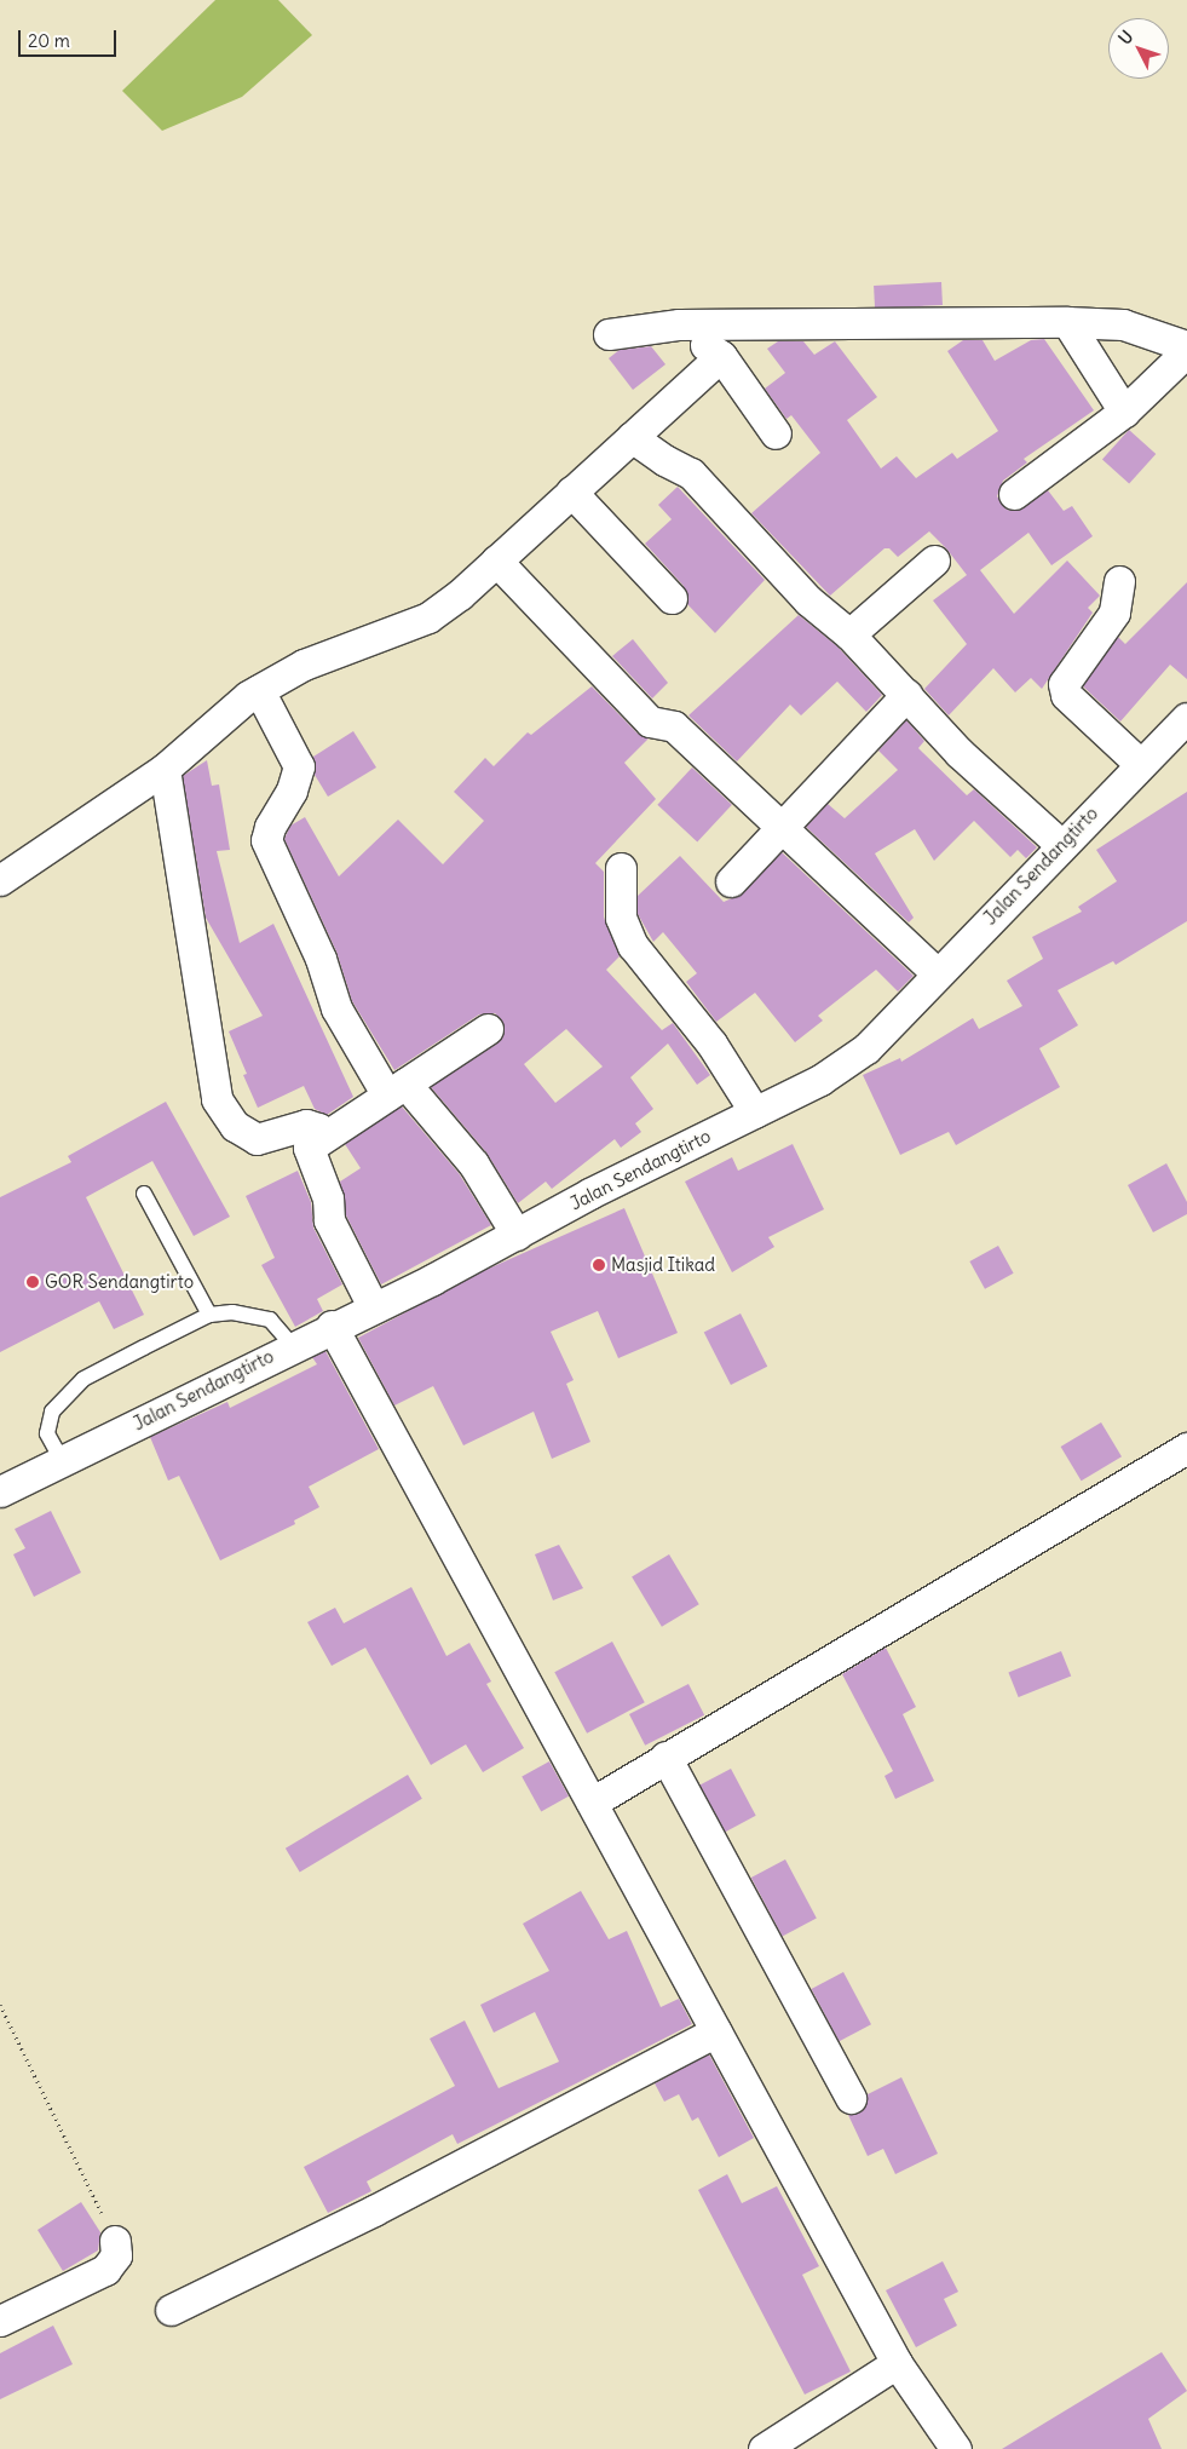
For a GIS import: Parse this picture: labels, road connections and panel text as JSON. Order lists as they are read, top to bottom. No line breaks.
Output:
{"streets":{"street":["Jalan Sendangtirto"]},"places":["Masjid Itikad","GOR Sendangtirto"],"scale_bar":"20 m","north":"top left"}
